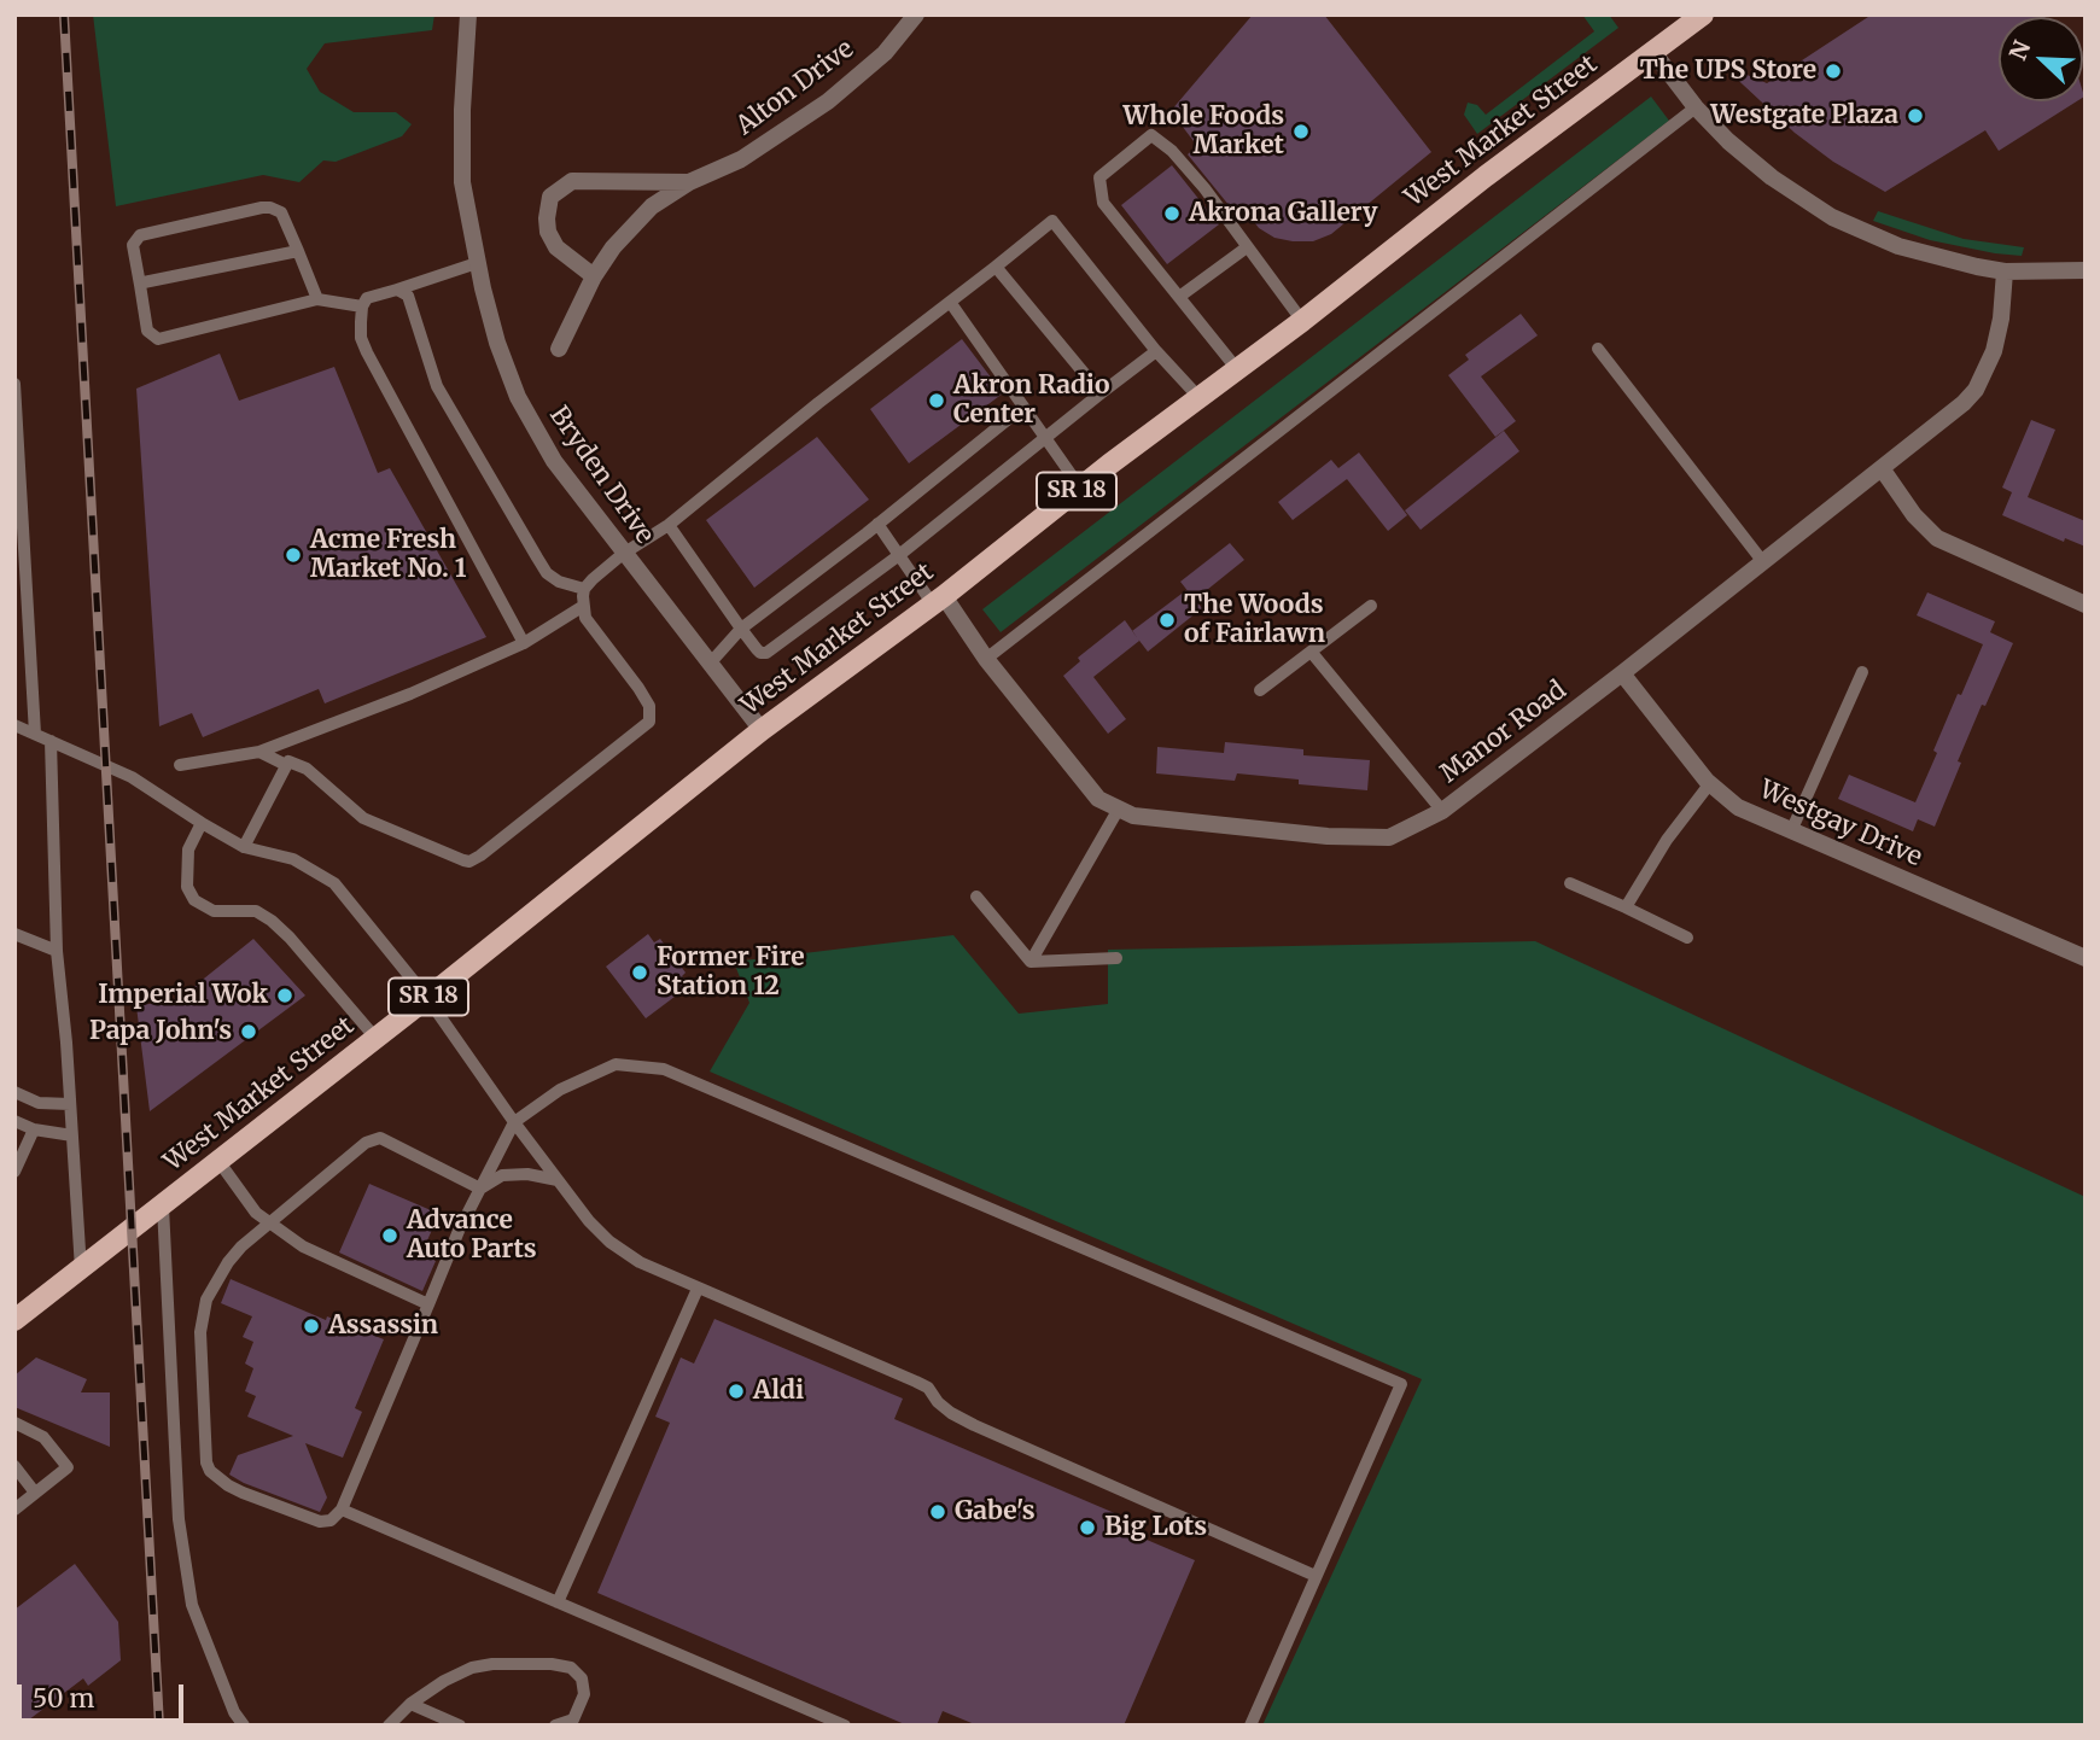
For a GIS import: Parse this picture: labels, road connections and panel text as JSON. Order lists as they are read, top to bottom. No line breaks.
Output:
{"streets":{"main road":["West Market Street","SR 18"],"street":["Alton Drive","Bryden Drive","Manor Road","Westgay Drive"]},"crossings":[["West Market Street","Bryden Drive"],["West Market Street","Manor Road"],["Manor Road","Westgay Drive"]],"places":["The UPS Store","Westgate Plaza","Whole Foods Market","Akrona Gallery","Akron Radio Center","Acme Fresh Market No. 1","The Woods of Fairlawn","Former Fire Station 12","Imperial Wok","Papa John's","Advance Auto Parts","Assassin","Aldi","Gabe's","Big Lots"],"scale_bar":"50 m","north":"top left"}
